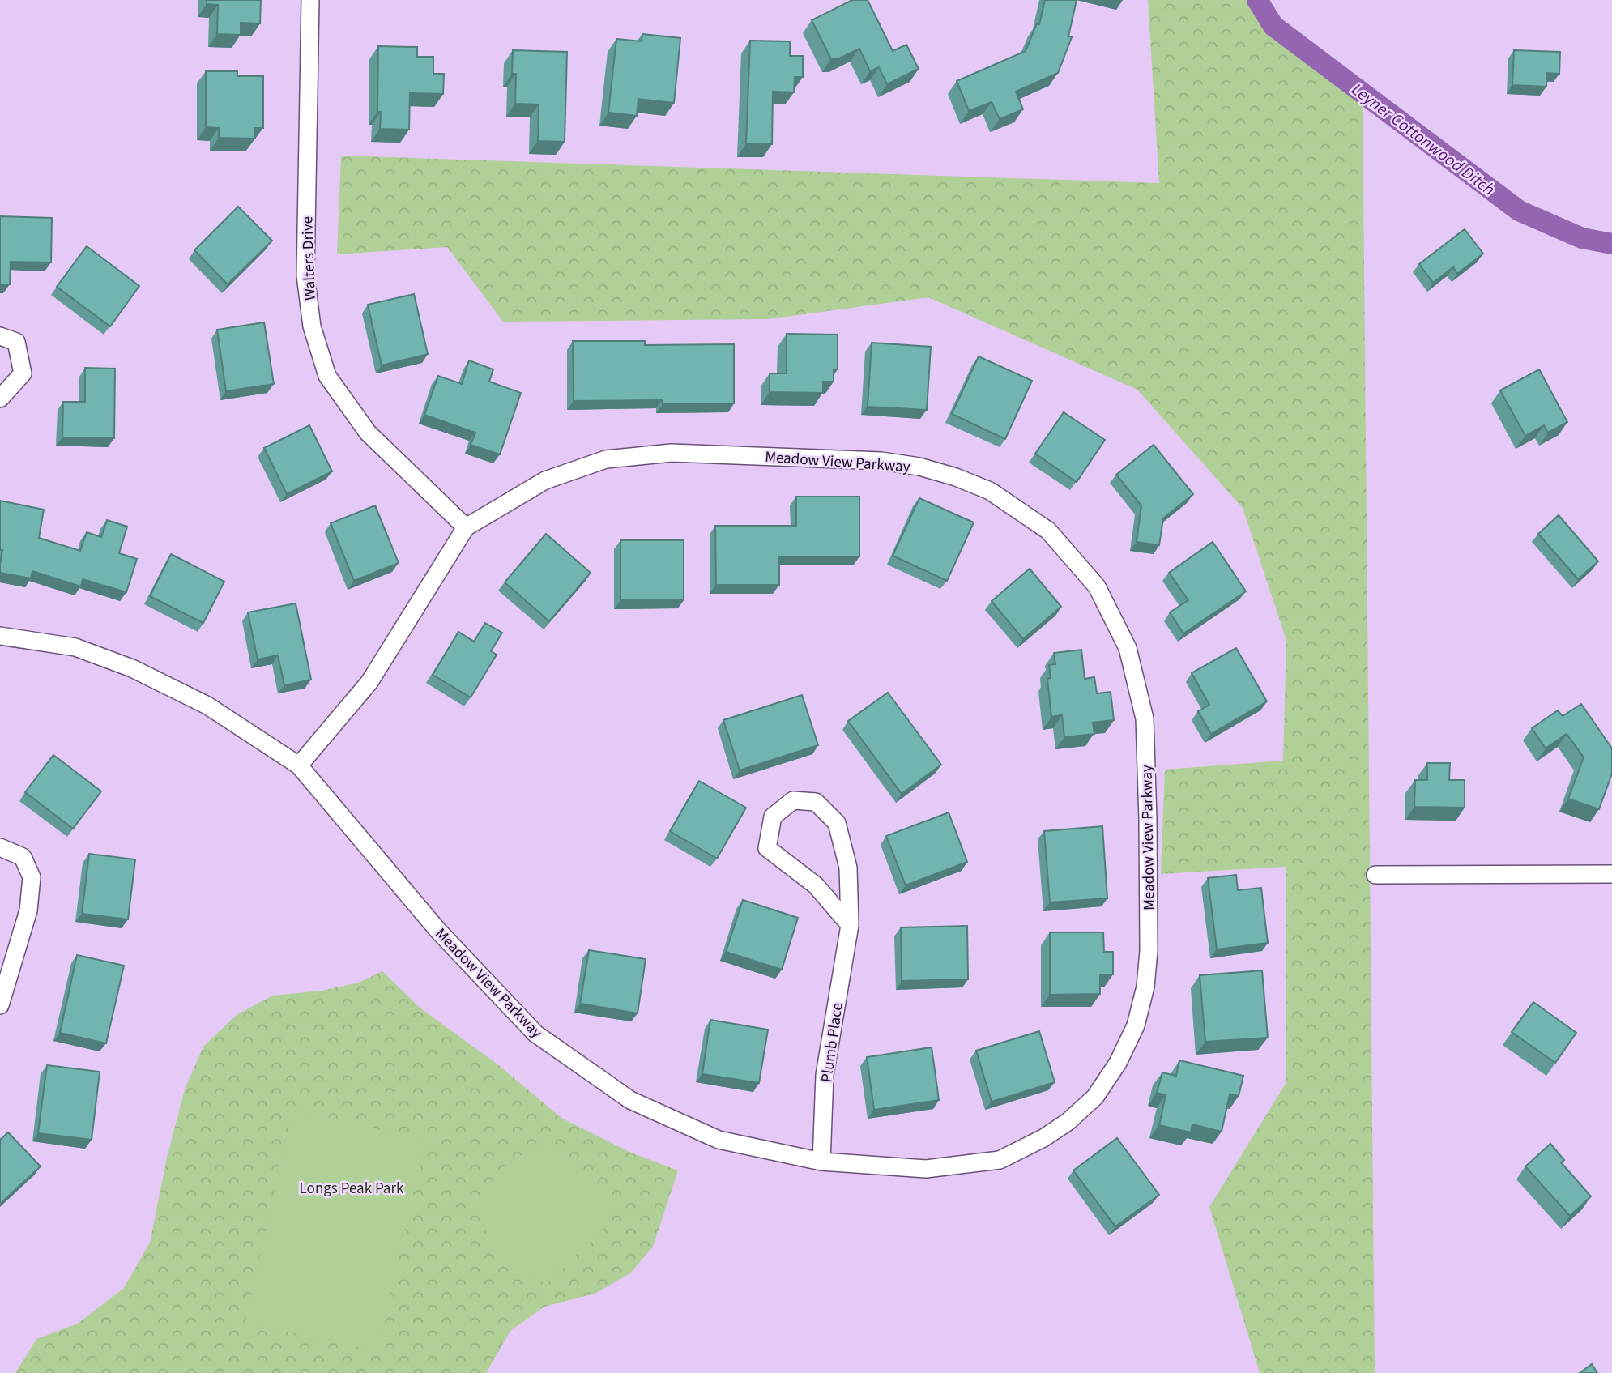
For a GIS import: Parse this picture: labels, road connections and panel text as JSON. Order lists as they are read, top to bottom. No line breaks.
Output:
{"streets":{"street":["Walters Drive","Meadow View Parkway","Plumb Place"]},"crossings":[["Walters Drive","Meadow View Parkway"],["Meadow View Parkway","Plumb Place"]],"water":["Leyner Cottonwood Ditch"],"parks":["Longs Peak Park"]}
